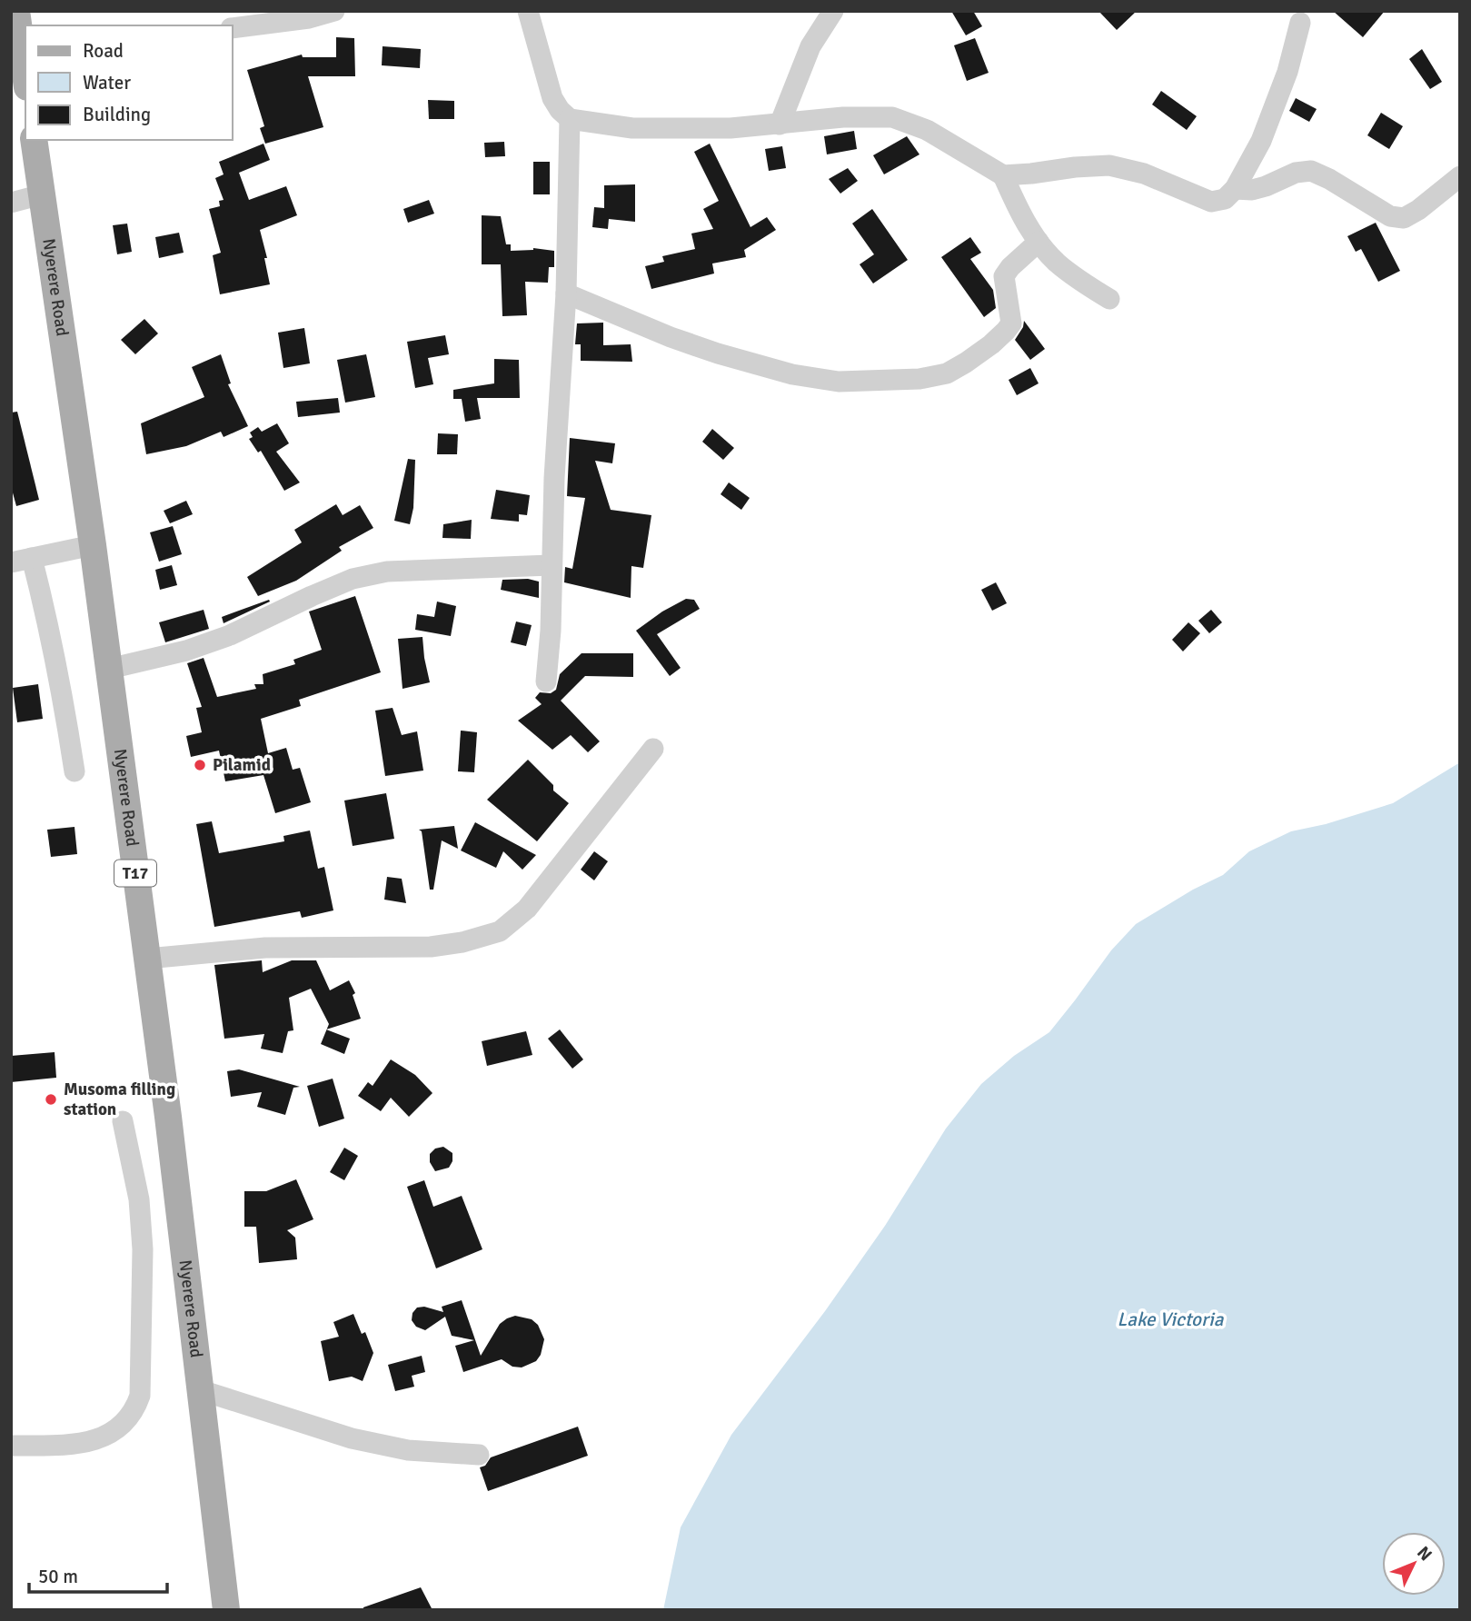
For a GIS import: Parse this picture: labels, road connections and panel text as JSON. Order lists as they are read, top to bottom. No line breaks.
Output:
{"streets":{"main road":["Nyerere Road","T17"]},"water":["Lake Victoria"],"places":["Pilamid","Musoma filling station"],"legend":["Road","Water","Building"],"scale_bar":"50 m","north":"top right"}
